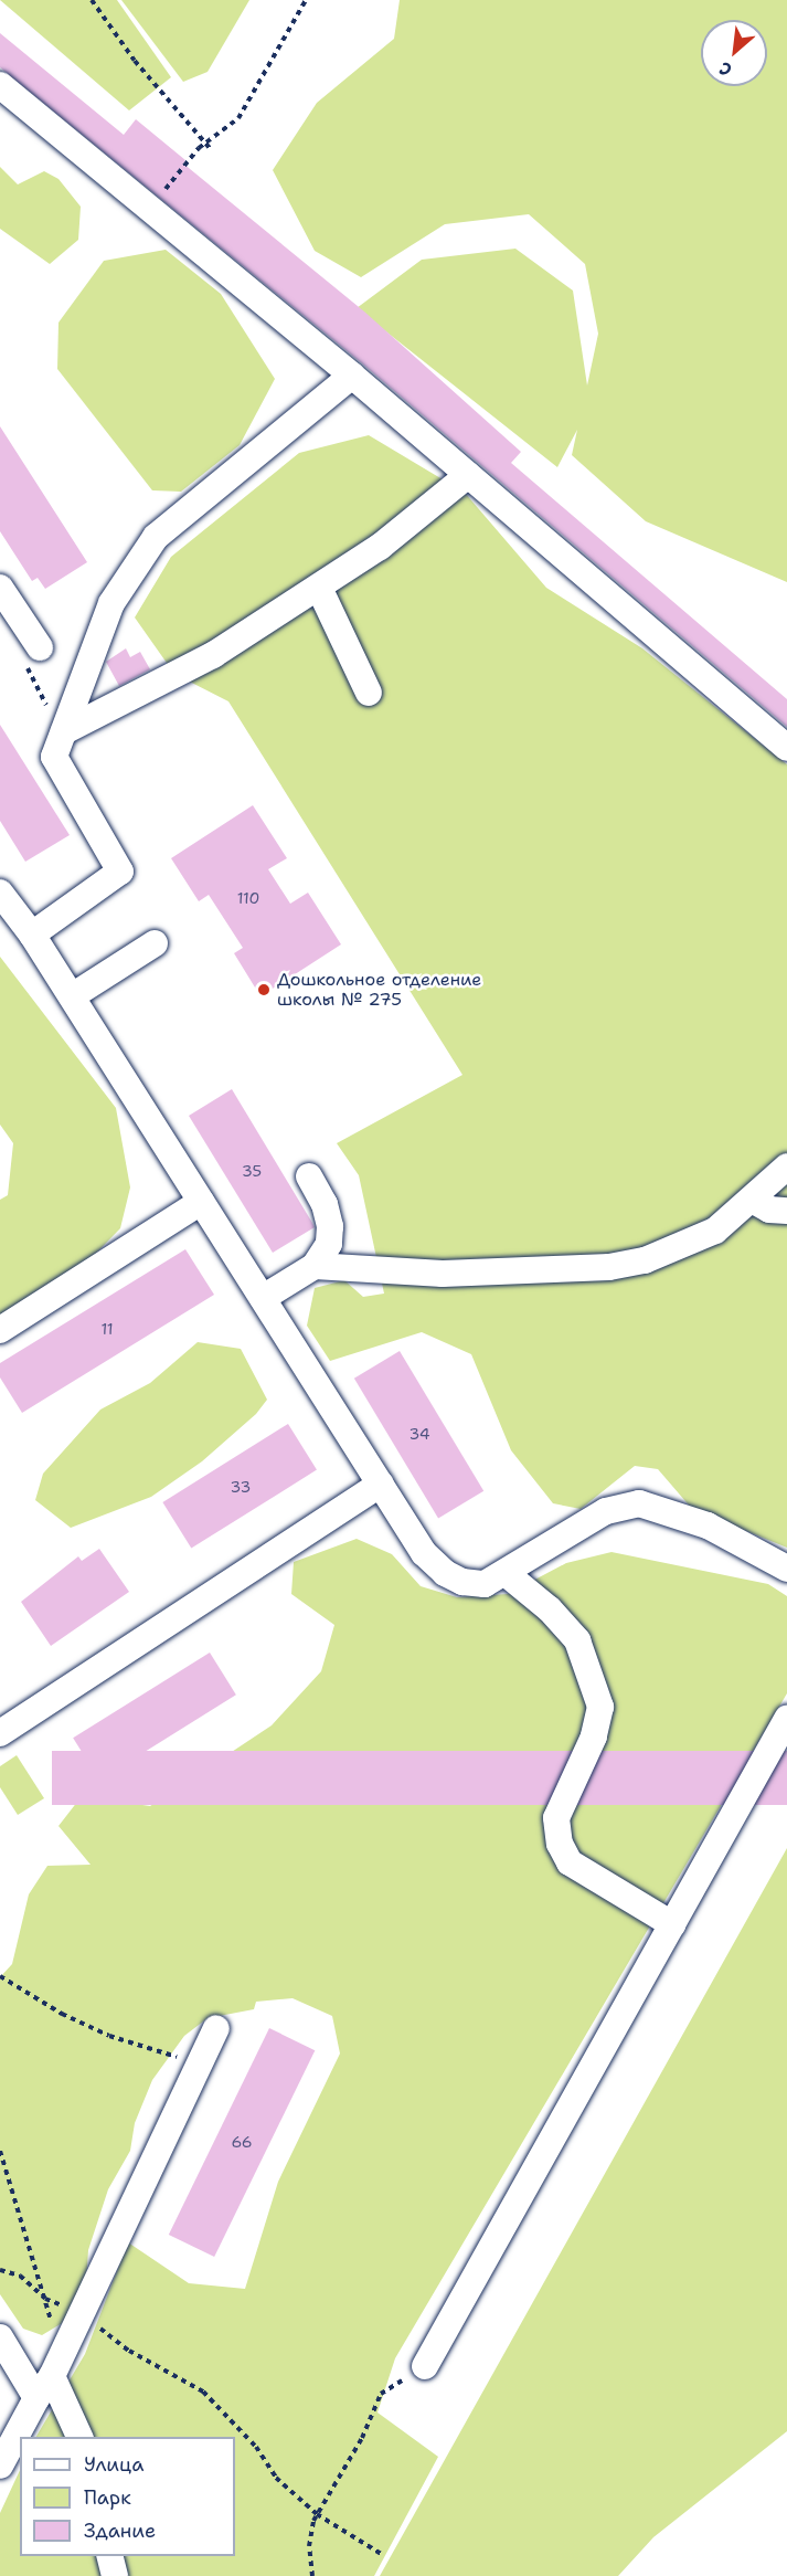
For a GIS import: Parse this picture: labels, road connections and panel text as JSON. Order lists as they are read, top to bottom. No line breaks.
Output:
{"places":["Дошкольное отделение школы № 275"],"house_numbers":["110","35","11","34","33","66"],"legend":["Улица","Парк","Здание"],"north":"bottom left"}
